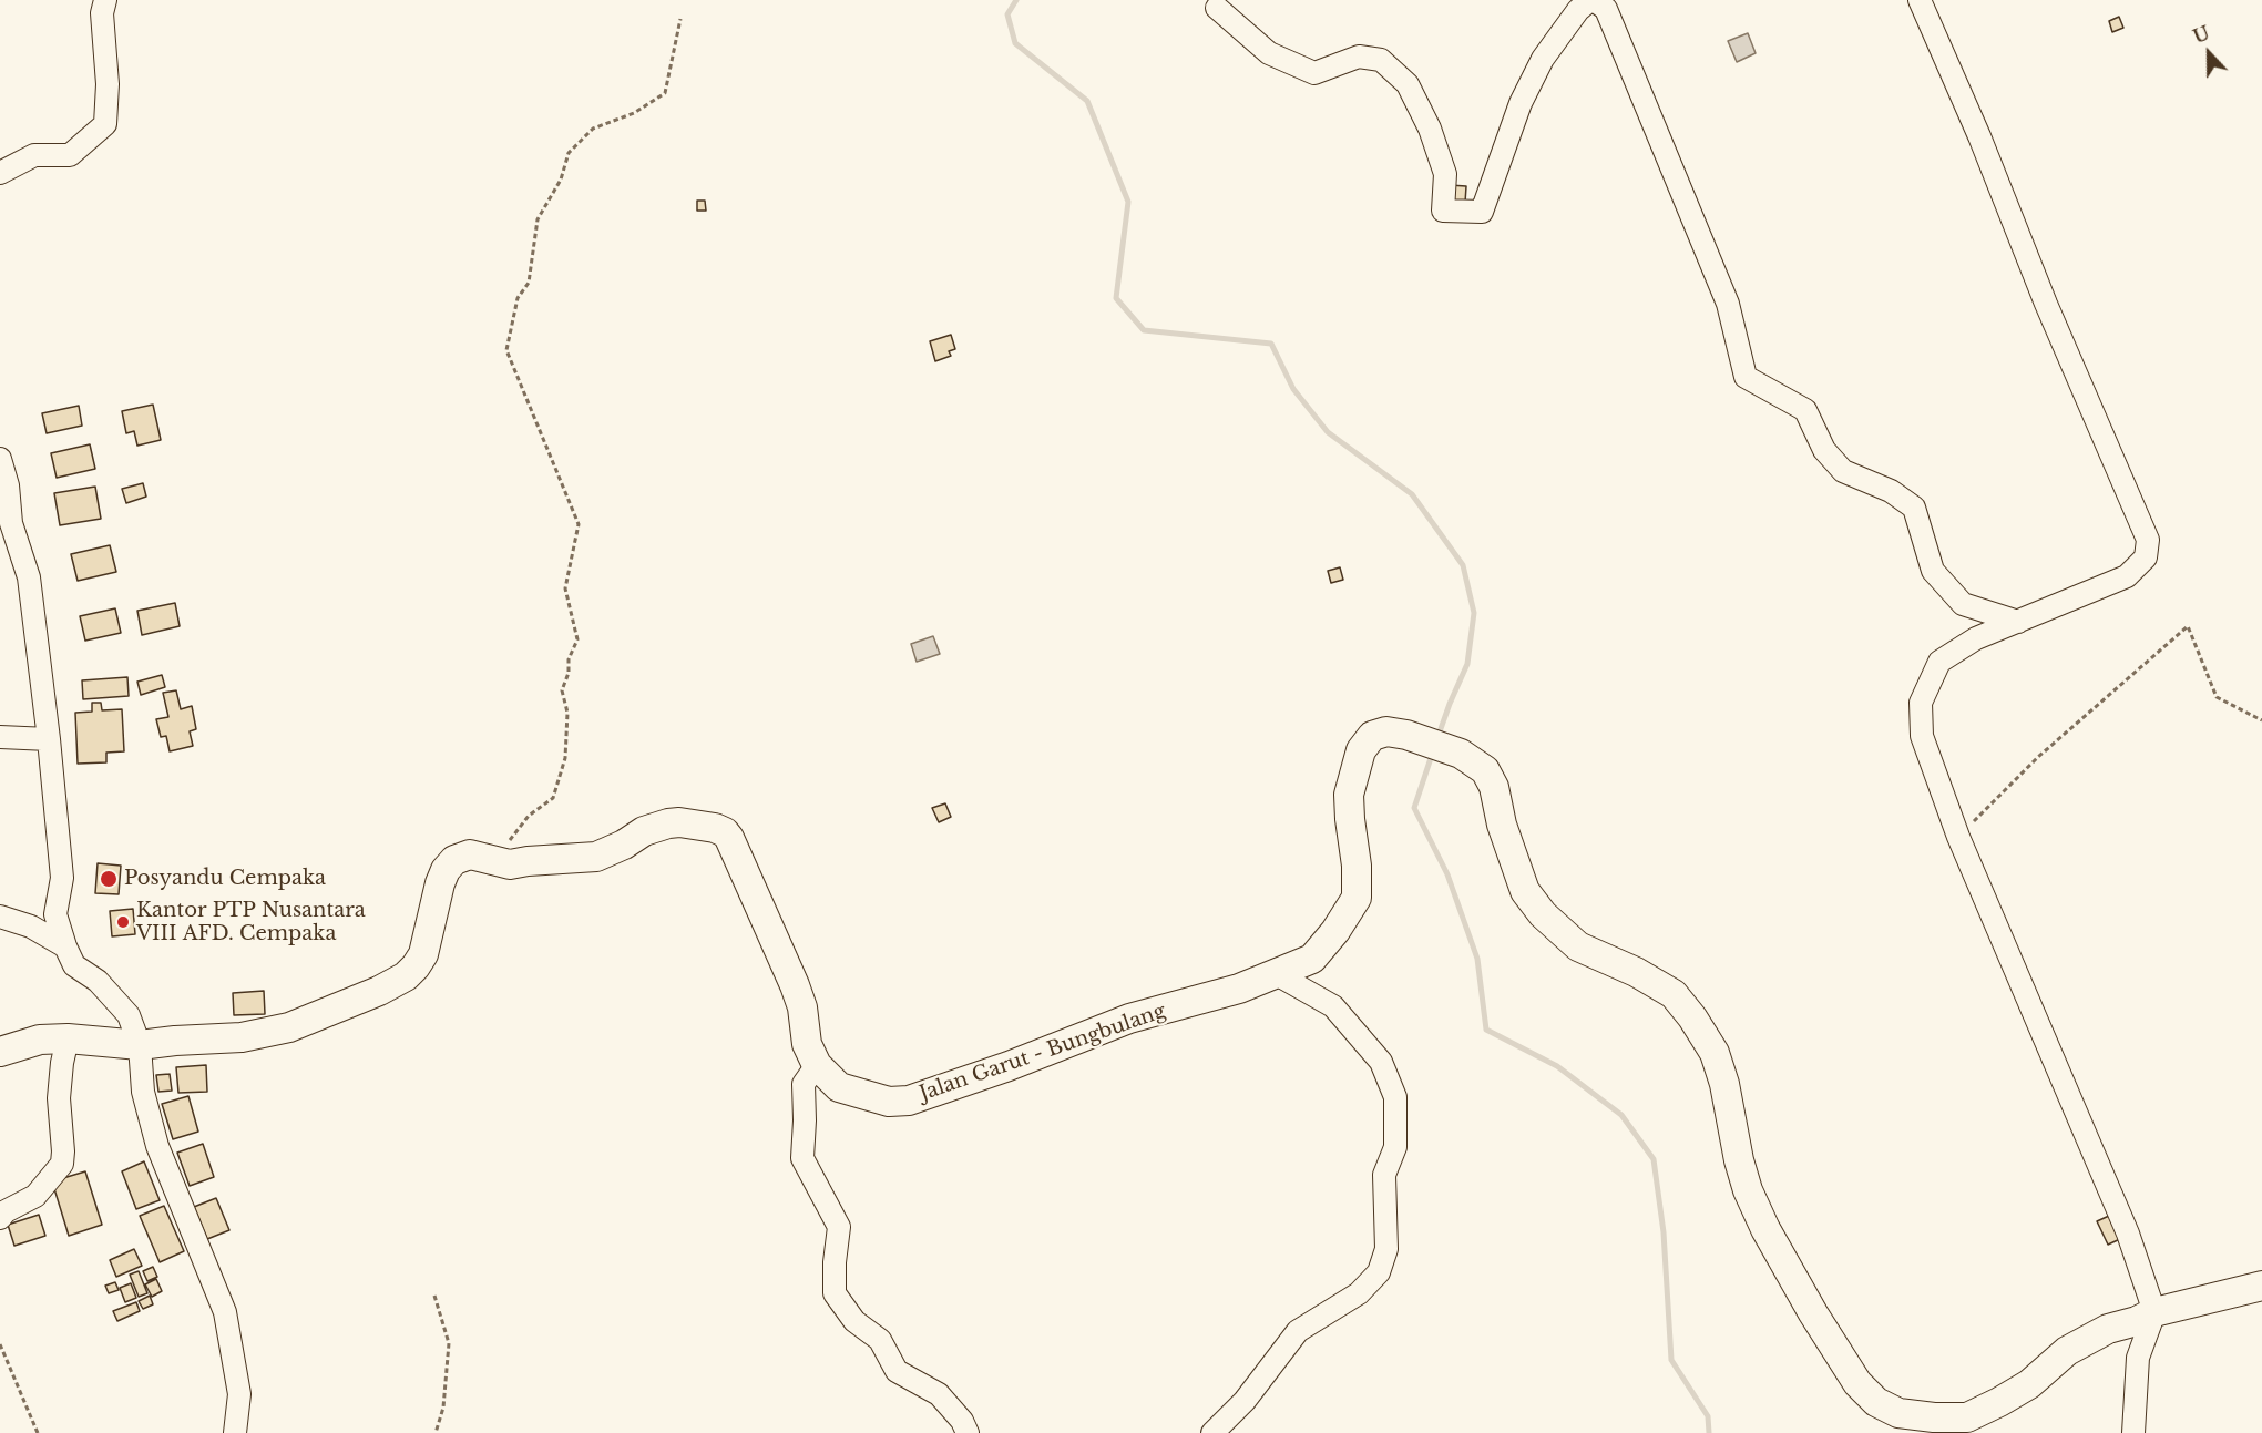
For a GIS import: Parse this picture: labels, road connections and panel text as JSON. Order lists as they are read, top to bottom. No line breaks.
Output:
{"streets":{"main road":["Jalan Garut - Bungbulang"]},"places":["Posyandu Cempaka","Kantor PTP Nusantara VIII AFD. Cempaka"],"north":"top"}
